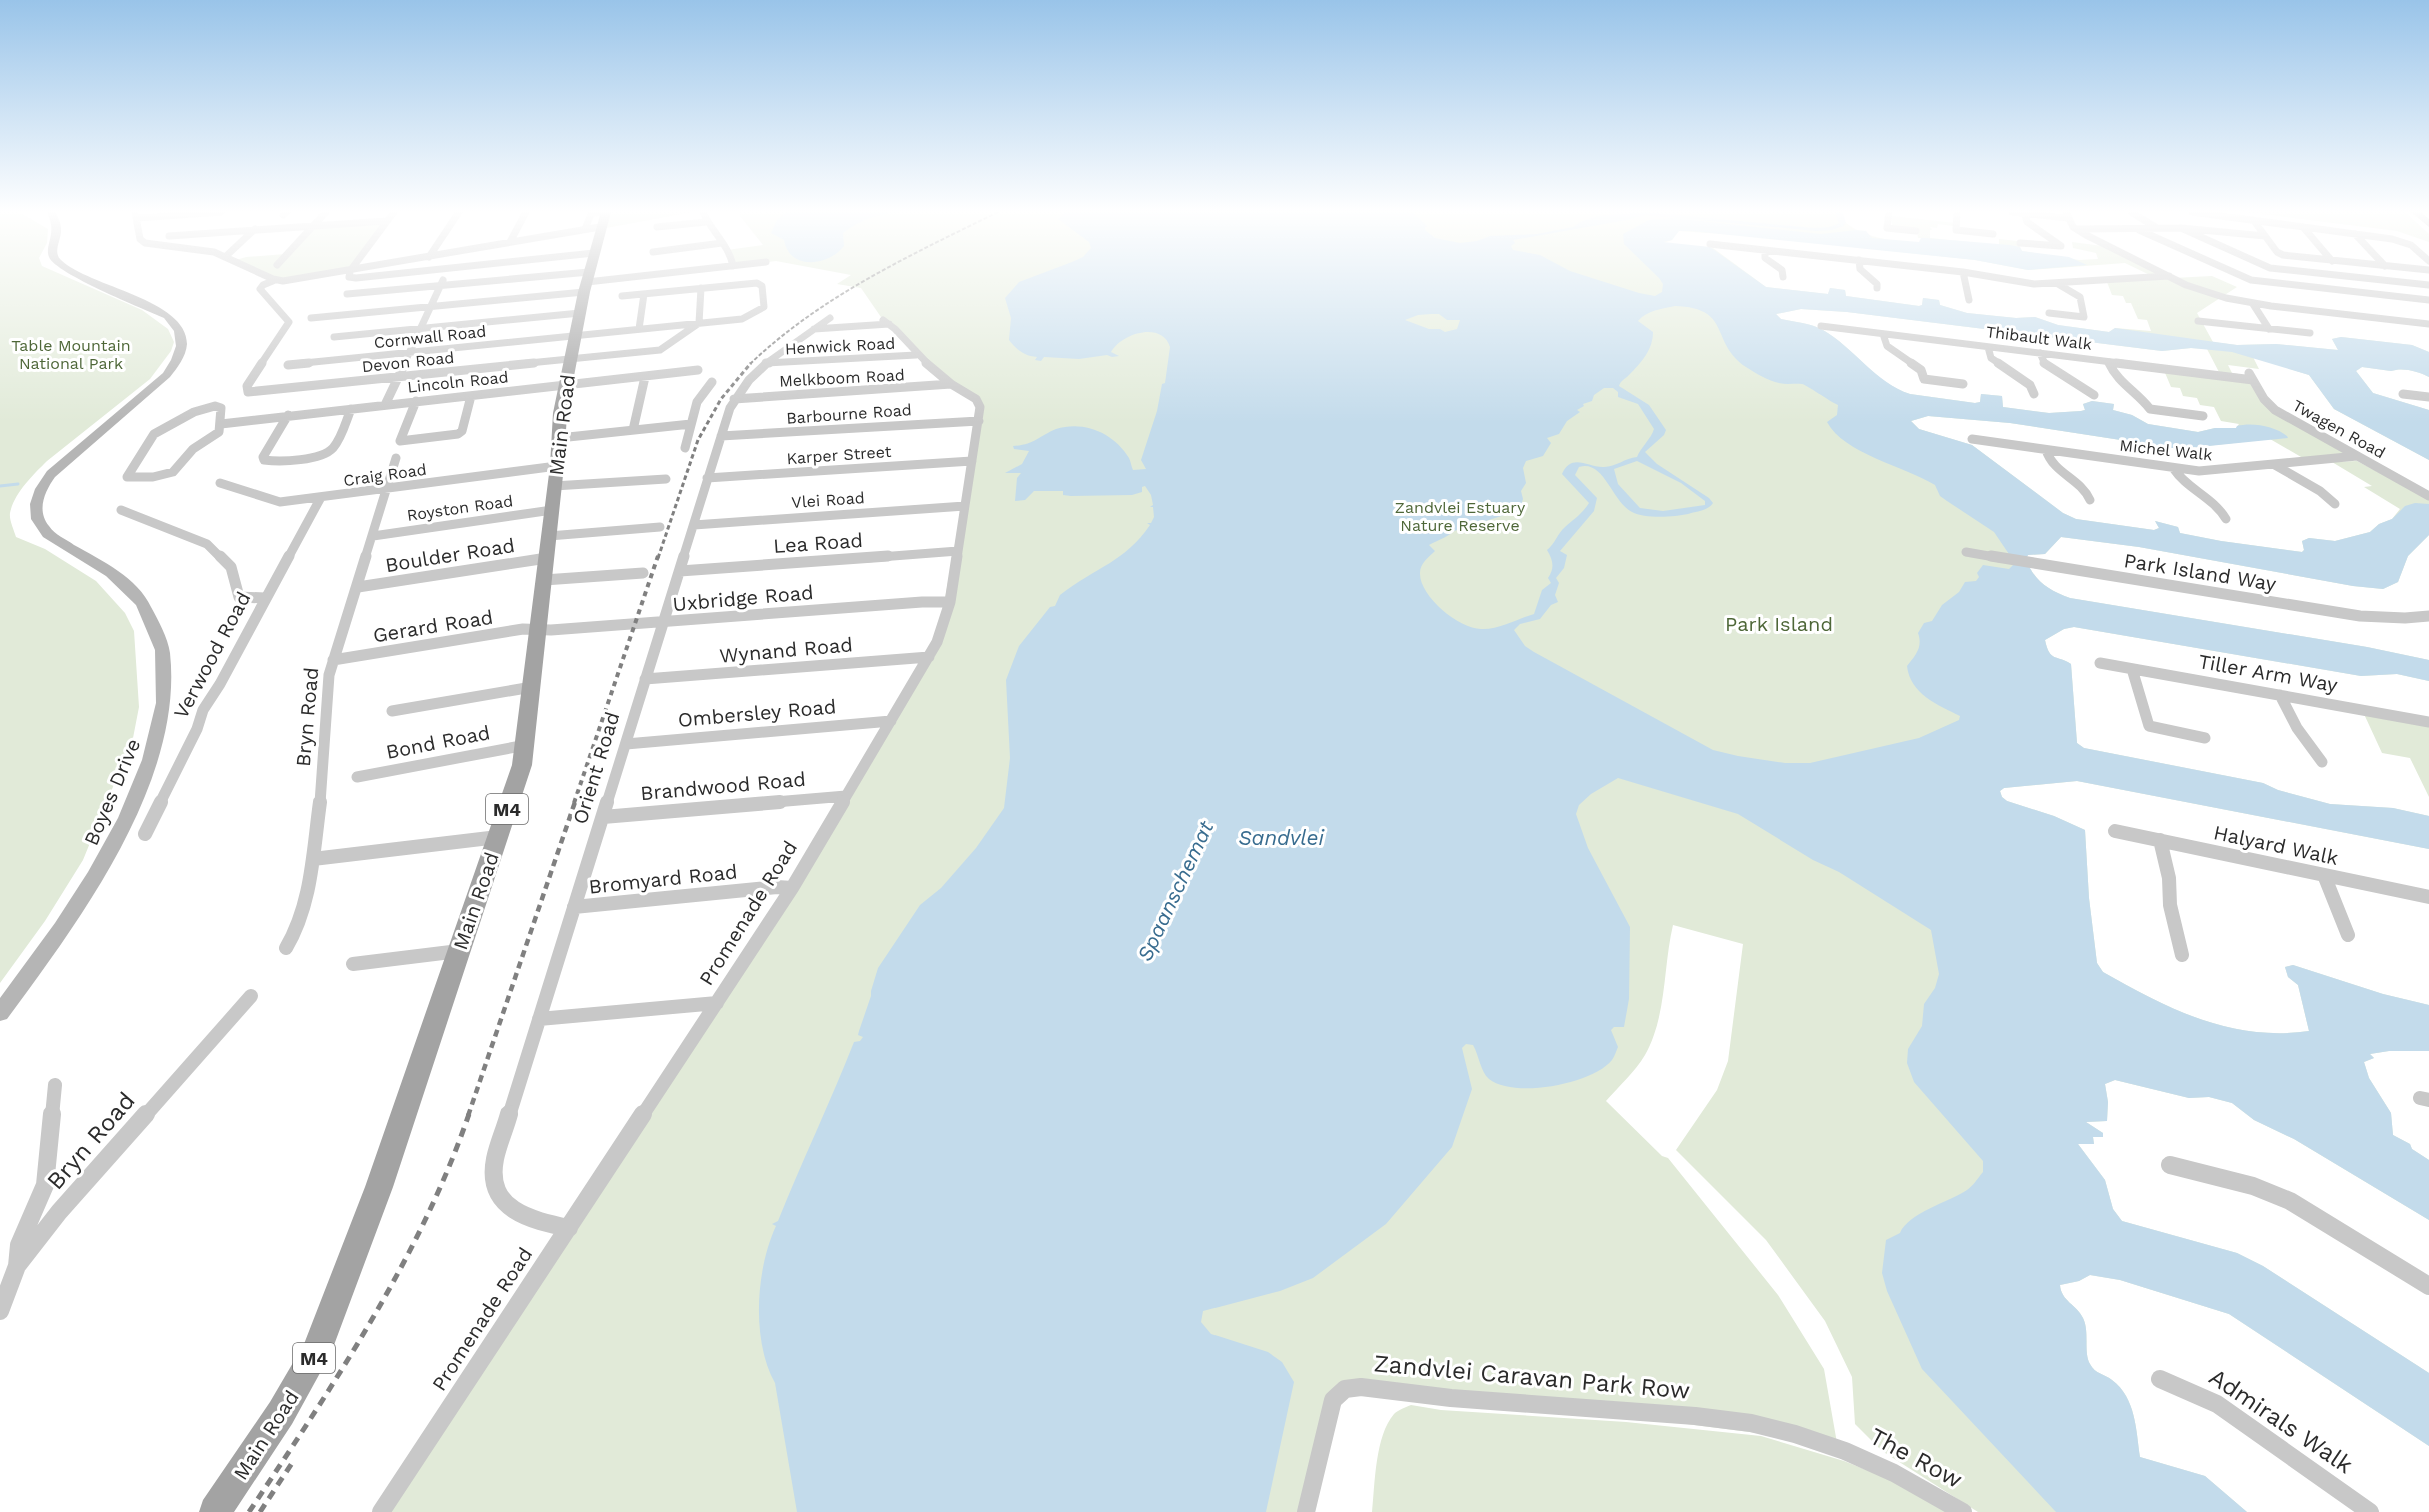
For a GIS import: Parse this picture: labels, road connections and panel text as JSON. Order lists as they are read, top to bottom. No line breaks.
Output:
{"streets":{"main road":["Main Road","Boyes Drive","M4"],"street":["Cornwall Road","Thibault Walk","Henwick Road","Devon Road","Melkboom Road","Lincoln Road","Barbourne Road","Twagen Road","Michel Walk","Karper Street","Craig Road","Vlei Road","Royston Road","Lea Road","Boulder Road","Park Island Way","Uxbridge Road","Gerard Road","Wynand Road","Verwood Road","Tiller Arm Way","Ombersley Road","Bryn Road","Bond Road","Orient Road","Brandwood Road","Halyard Walk","Bromyard Road","Promenade Road","Zandvlei Caravan Park Row","Admirals Walk","The Row"]},"crossings":[["Cornwall Road","Devon Road"],["Cornwall Road","Main Road"],["Thibault Walk","Twagen Road"],["Henwick Road","Orient Road"],["Devon Road","Main Road"],["Melkboom Road","Orient Road"],["Lincoln Road","Main Road"],["Barbourne Road","Orient Road"],["Barbourne Road","Promenade Road"],["Main Road","Craig Road"],["Main Road","Royston Road"],["Main Road","Boulder Road"],["Main Road","Uxbridge Road"],["Main Road","Gerard Road"],["Main Road","Bond Road"],["Twagen Road","Michel Walk"],["Karper Street","Orient Road"],["Karper Street","Promenade Road"],["Craig Road","Verwood Road"],["Craig Road","Bryn Road"],["Vlei Road","Orient Road"],["Vlei Road","Promenade Road"],["Royston Road","Bryn Road"],["Lea Road","Orient Road"],["Lea Road","Promenade Road"],["Boulder Road","Bryn Road"],["Uxbridge Road","Gerard Road"],["Uxbridge Road","Orient Road"],["Uxbridge Road","Promenade Road"],["Gerard Road","Bryn Road"],["Wynand Road","Orient Road"],["Wynand Road","Promenade Road"],["Ombersley Road","Orient Road"],["Ombersley Road","Promenade Road"],["Orient Road","Brandwood Road"],["Orient Road","Bromyard Road"],["Orient Road","Promenade Road"],["Brandwood Road","Promenade Road"],["Bromyard Road","Promenade Road"],["Zandvlei Caravan Park Row","The Row"]],"water":["Sandvlei","Spaanschemat"],"parks":["Table Mountain National Park","Zandvlei Estuary Nature Reserve","Park Island"]}
